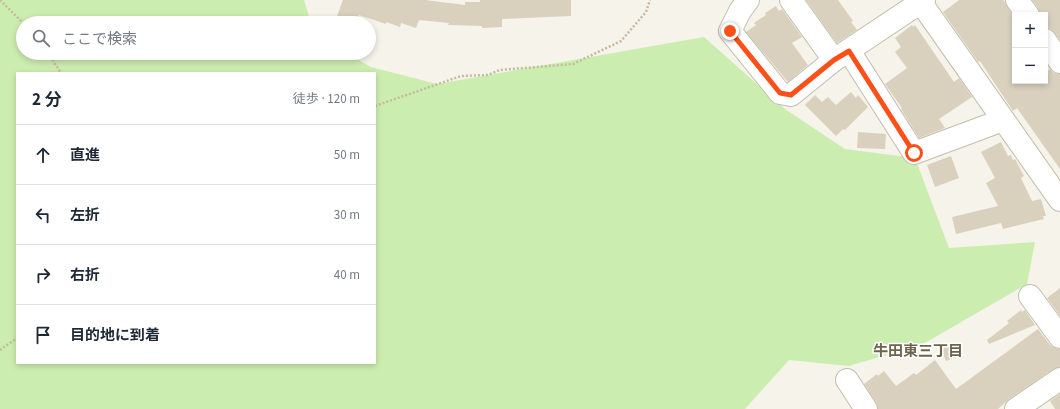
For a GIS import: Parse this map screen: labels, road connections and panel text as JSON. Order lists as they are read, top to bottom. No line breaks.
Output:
{"districts":["牛田東三丁目"],"page":{"map_buttons":["+","−"],"search":"ここで検索","heading":["2 分","徒歩 · 120 m"],"list":[["直進","50 m"],["左折","30 m"],["右折","40 m"],"目的地に到着"]}}
